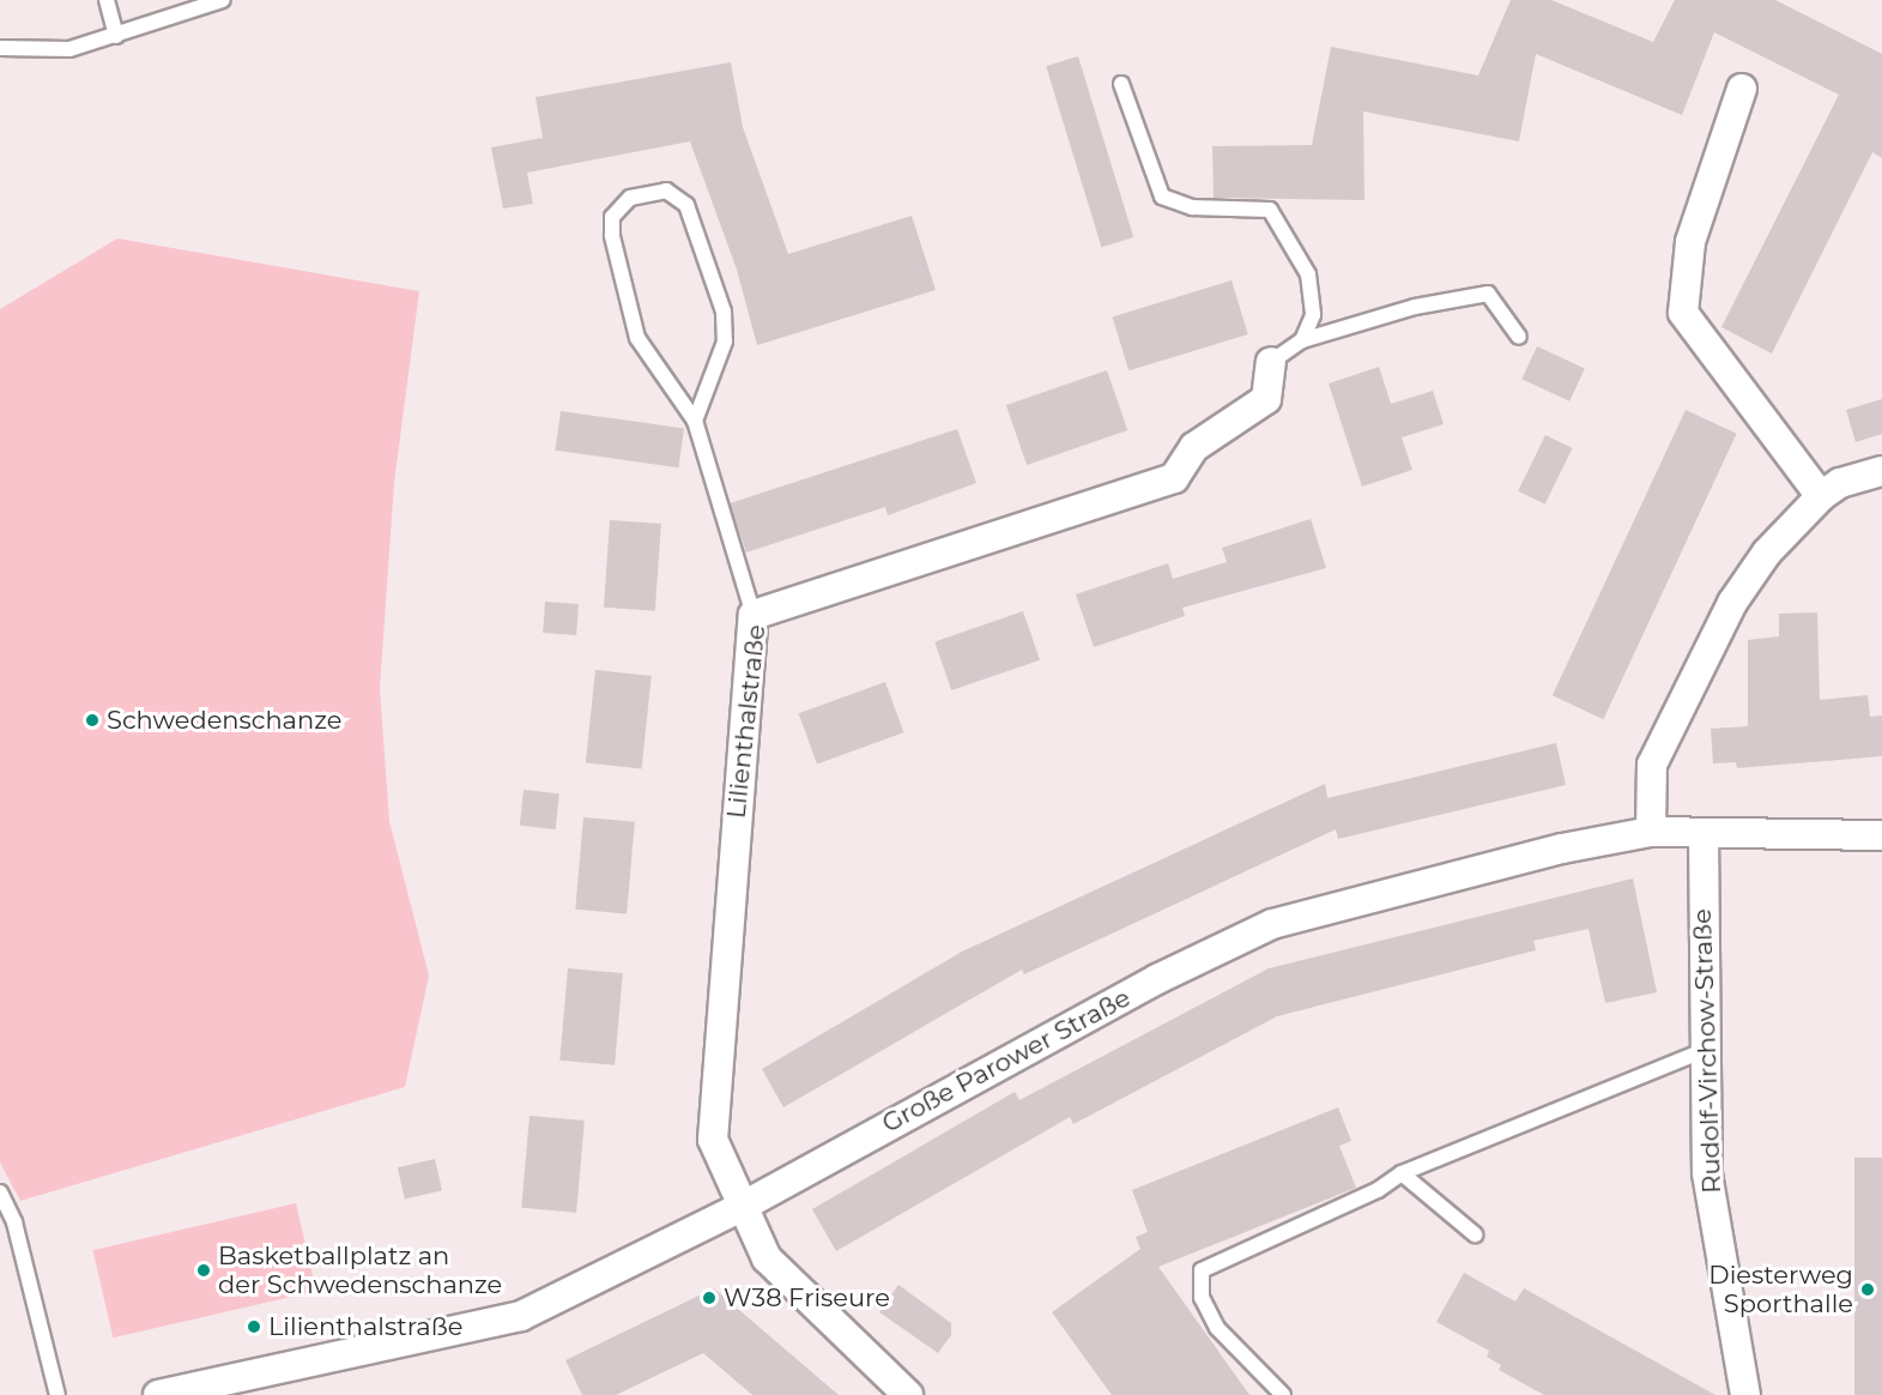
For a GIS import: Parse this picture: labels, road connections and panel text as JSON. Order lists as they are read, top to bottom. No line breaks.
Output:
{"streets":{"street":["Lilienthalstraße","Rudolf-Virchow-Straße","Große Parower Straße"]},"crossings":[["Lilienthalstraße","Große Parower Straße"],["Rudolf-Virchow-Straße","Große Parower Straße"]],"places":["Schwedenschanze","Basketballplatz an der Schwedenschanze","Diesterweg Sporthalle","W38 Friseure","Lilienthalstraße"]}
